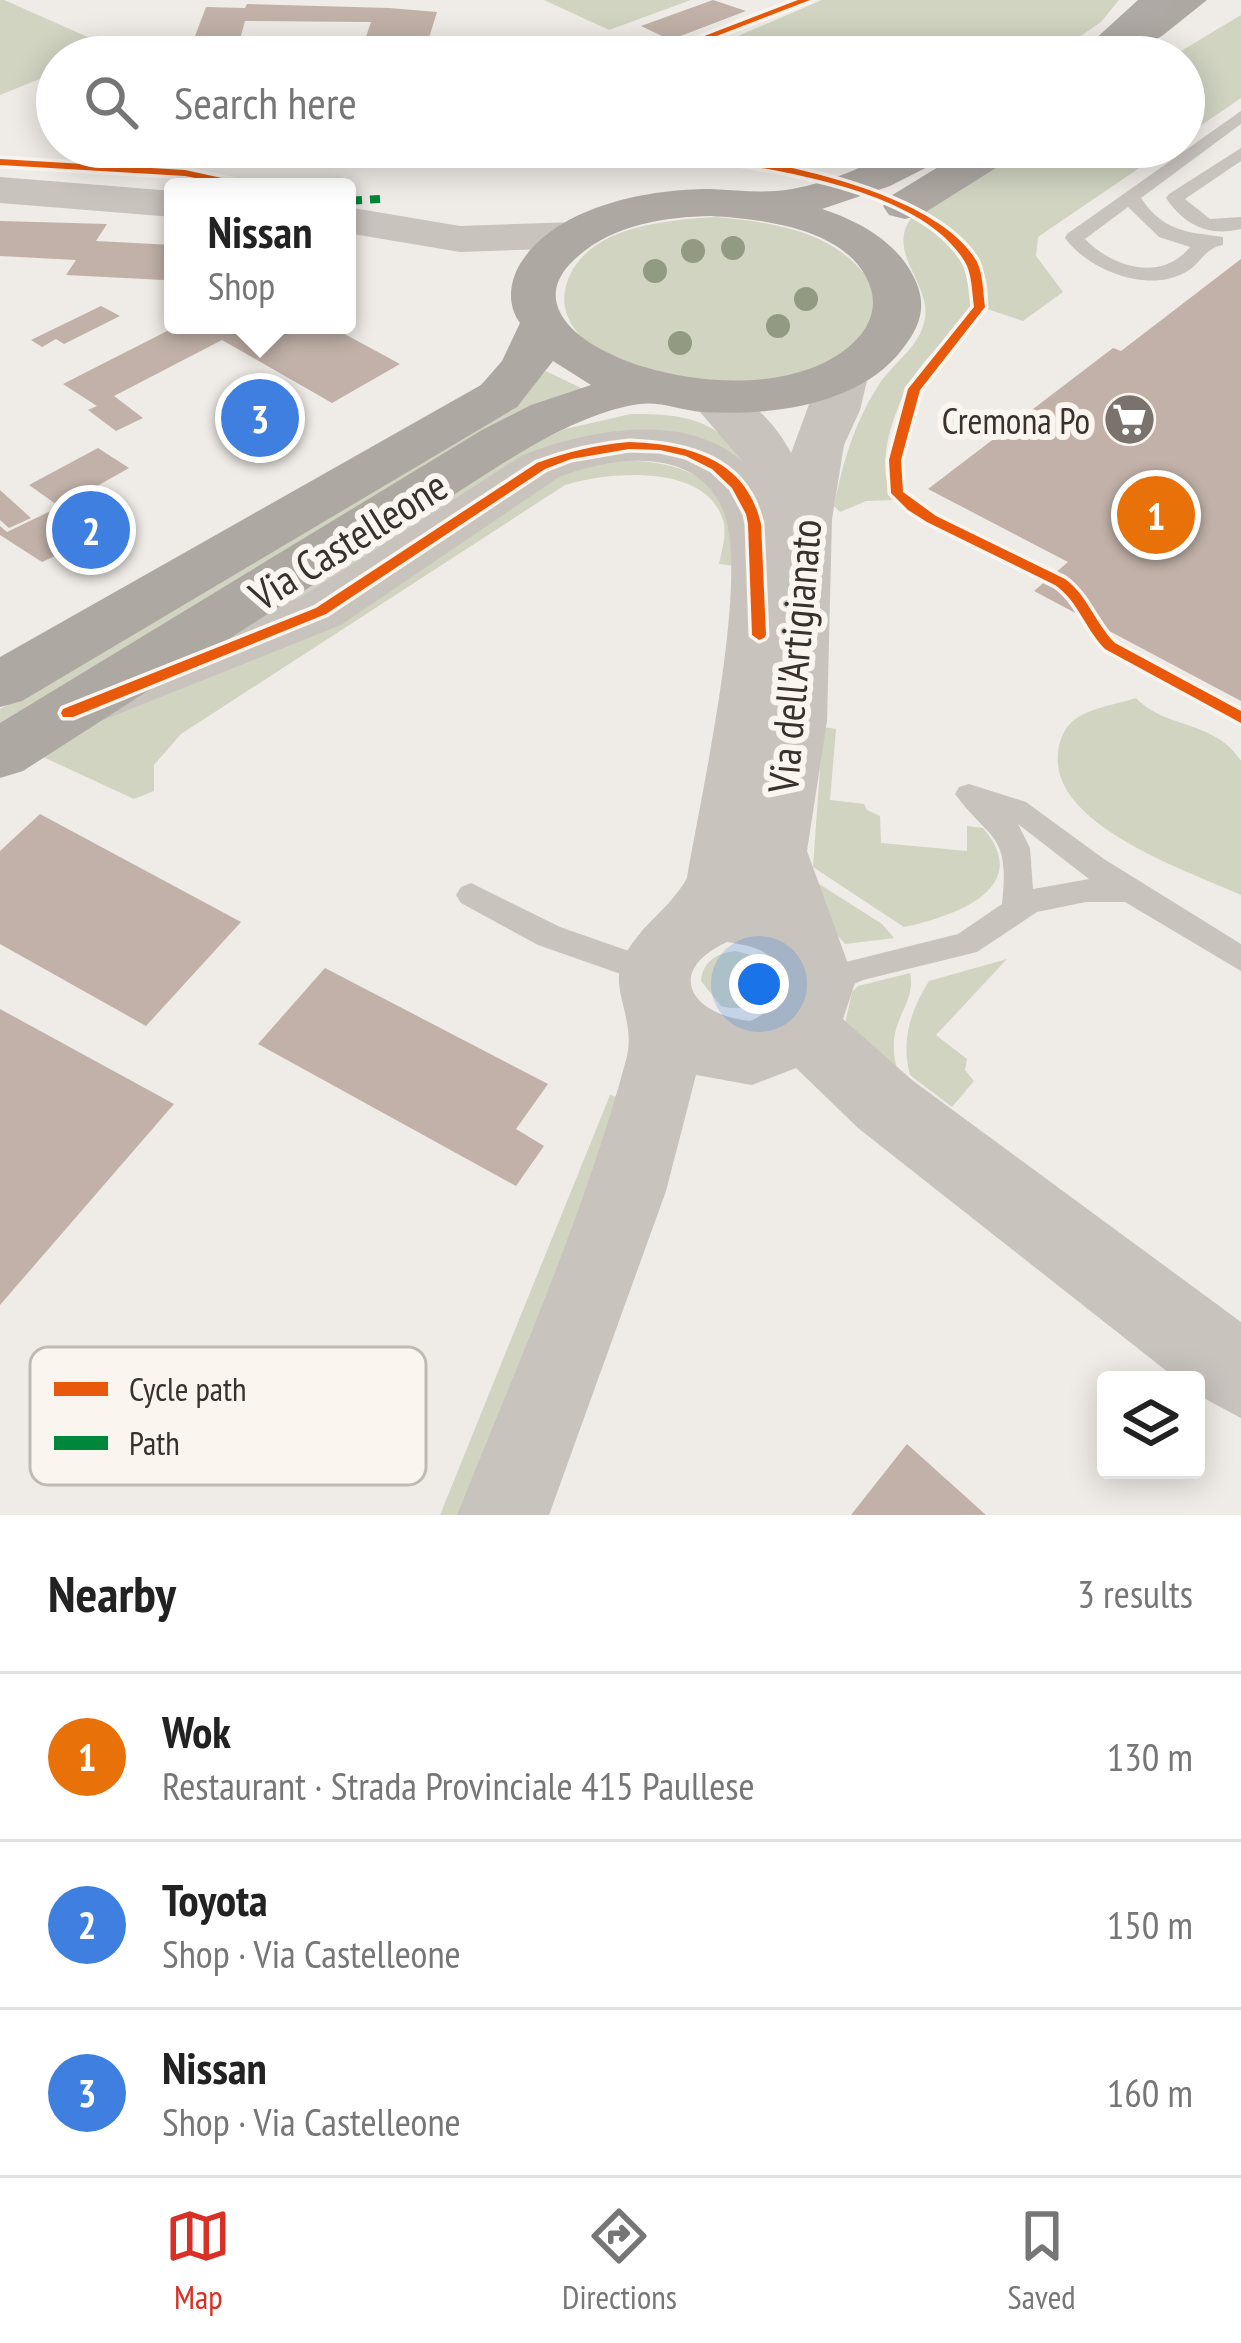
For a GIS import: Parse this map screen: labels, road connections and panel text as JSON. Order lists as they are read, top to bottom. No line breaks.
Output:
{"streets":{"main road":["Via Castelleone"],"street":["Via dell'Artigianato"]},"places":{"supermarket":["Cremona Po"]},"legend":["Cycle path","Path"],"page":{"search":"Search here","popup":["Nissan","Shop"],"pins":["3","1","2"],"heading":["Nearby","3 results"],"list":[{"mark":"1","name":"Wok","note":"Restaurant · Strada Provinciale 415 Paullese","value":"130 m"},{"mark":"2","name":"Toyota","note":"Shop · Via Castelleone","value":"150 m"},{"mark":"3","name":"Nissan","note":"Shop · Via Castelleone","value":"160 m"}],"nav":["Map","Directions","Saved"]}}
